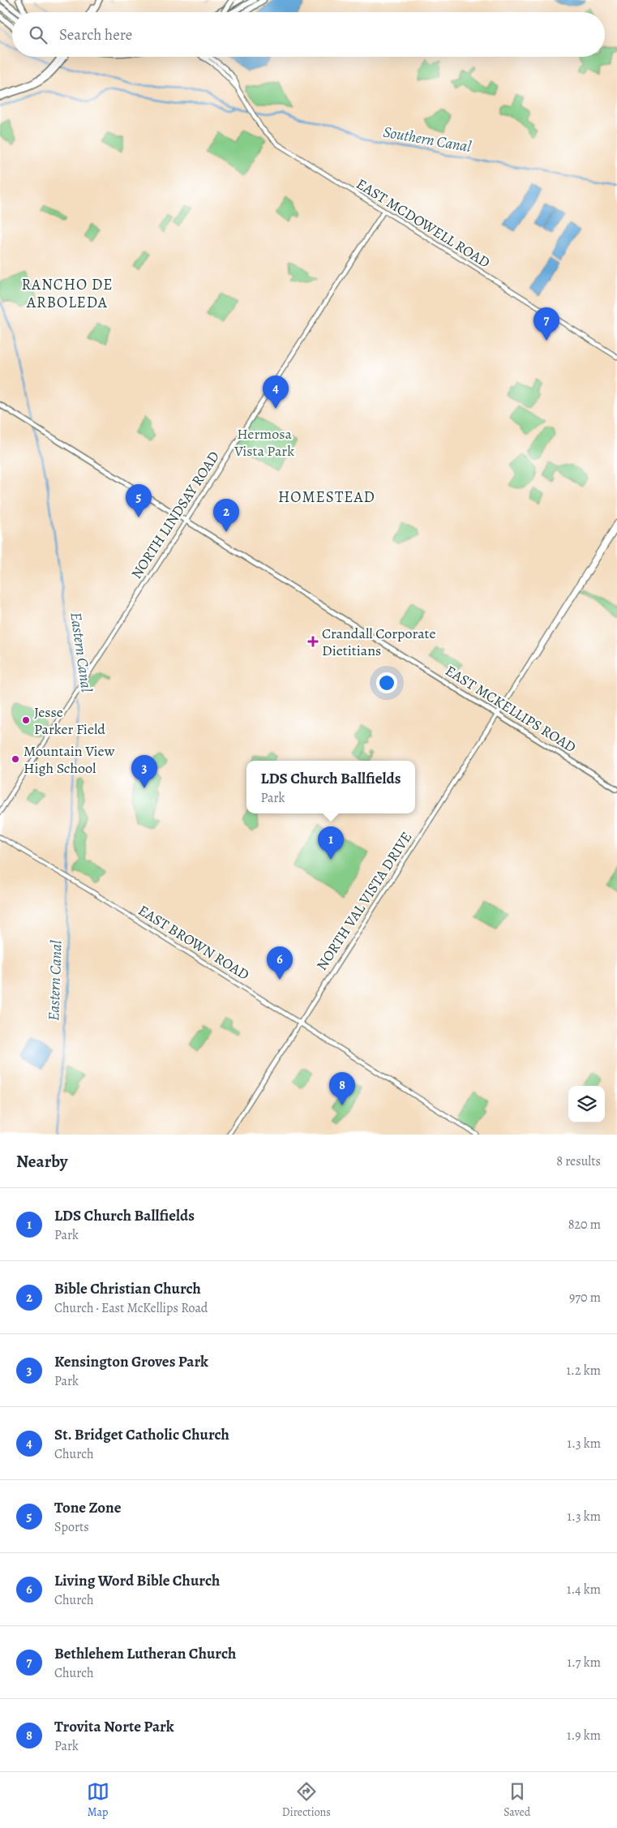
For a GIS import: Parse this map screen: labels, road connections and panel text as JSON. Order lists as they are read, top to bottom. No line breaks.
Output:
{"streets":{"main road":["EAST MCDOWELL ROAD","NORTH LINDSAY ROAD","EAST MCKELLIPS ROAD","NORTH VAL VISTA DRIVE","EAST BROWN ROAD"]},"crossings":[["EAST MCDOWELL ROAD","NORTH LINDSAY ROAD"],["NORTH LINDSAY ROAD","EAST MCKELLIPS ROAD"],["EAST MCKELLIPS ROAD","NORTH VAL VISTA DRIVE"],["NORTH VAL VISTA DRIVE","EAST BROWN ROAD"]],"districts":["RANCHO DE ARBOLEDA","HOMESTEAD"],"water":["Southern Canal","Eastern Canal"],"parks":["Hermosa Vista Park"],"places":{"health":["Crandall Corporate Dietitians"],"other":["Jesse Parker Field","Mountain View High School"]},"page":{"search":"Search here","pins":["7","4","5","2","3","1","6","8"],"popup":["LDS Church Ballfields","Park"],"heading":["Nearby","8 results"],"list":[{"mark":"1","name":"LDS Church Ballfields","note":"Park","value":"820 m"},{"mark":"2","name":"Bible Christian Church","note":"Church · East McKellips Road","value":"970 m"},{"mark":"3","name":"Kensington Groves Park","note":"Park","value":"1.2 km"},{"mark":"4","name":"St. Bridget Catholic Church","note":"Church","value":"1.3 km"},{"mark":"5","name":"Tone Zone","note":"Sports","value":"1.3 km"},{"mark":"6","name":"Living Word Bible Church","note":"Church","value":"1.4 km"},{"mark":"7","name":"Bethlehem Lutheran Church","note":"Church","value":"1.7 km"},{"mark":"8","name":"Trovita Norte Park","note":"Park","value":"1.9 km"}],"nav":["Map","Directions","Saved"]}}
